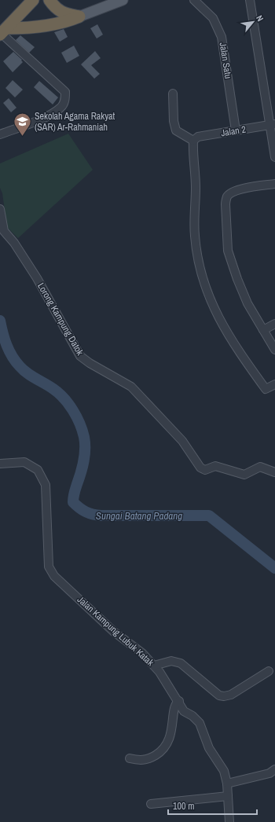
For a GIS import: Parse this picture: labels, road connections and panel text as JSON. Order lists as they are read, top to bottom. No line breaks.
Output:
{"streets":{"street":["Jalan Satu","Jalan 2","Lorong Kampung Datok","Jalan Kampung Lubuk Katak"]},"crossings":[["Jalan Satu","Jalan 2"]],"water":["Sungai Batang Padang"],"places":{"school or university":["Sekolah Agama Rakyat (SAR) Ar-Rahmaniah"]},"scale_bar":"100 m","north":"top right"}
